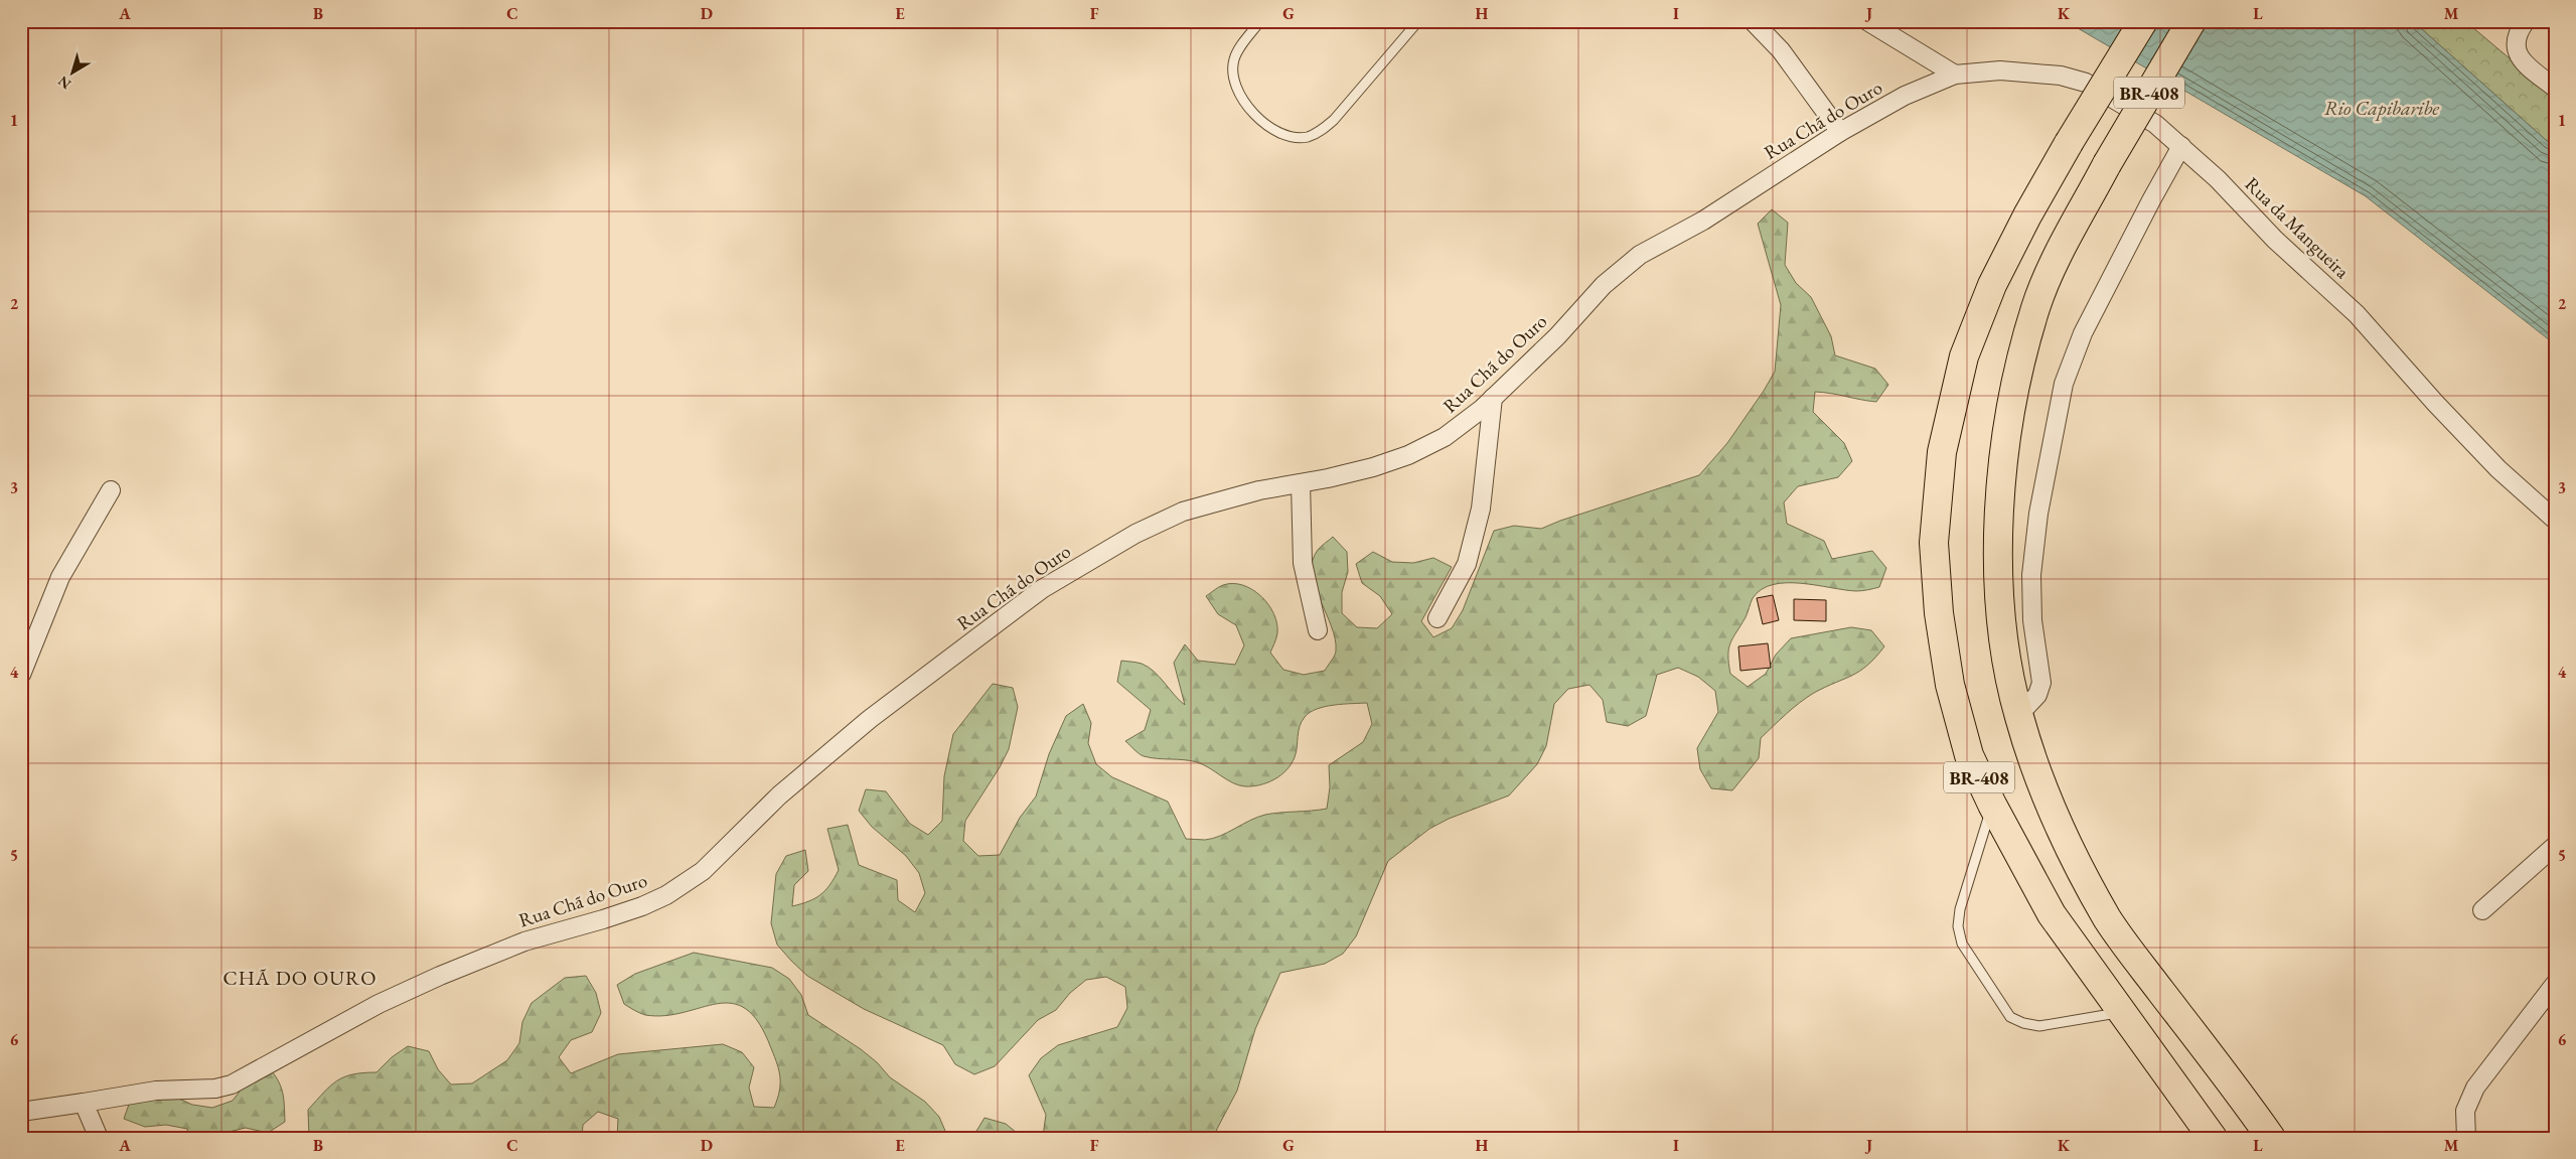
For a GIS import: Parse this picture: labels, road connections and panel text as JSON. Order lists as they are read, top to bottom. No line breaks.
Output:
{"streets":{"highway":["BR-408"],"street":["Rua Chã do Ouro","Rua da Mangueira"]},"crossings":[["Rua Chã do Ouro","Rua da Mangueira"]],"districts":["CHÃ DO OURO"],"water":["Rio Capibaribe"],"north":"bottom left","grid":{"columns":["A","B","C","D","E","F","G","H","I","J","K","L","M"],"rows":["1","2","3","4","5","6"]}}
